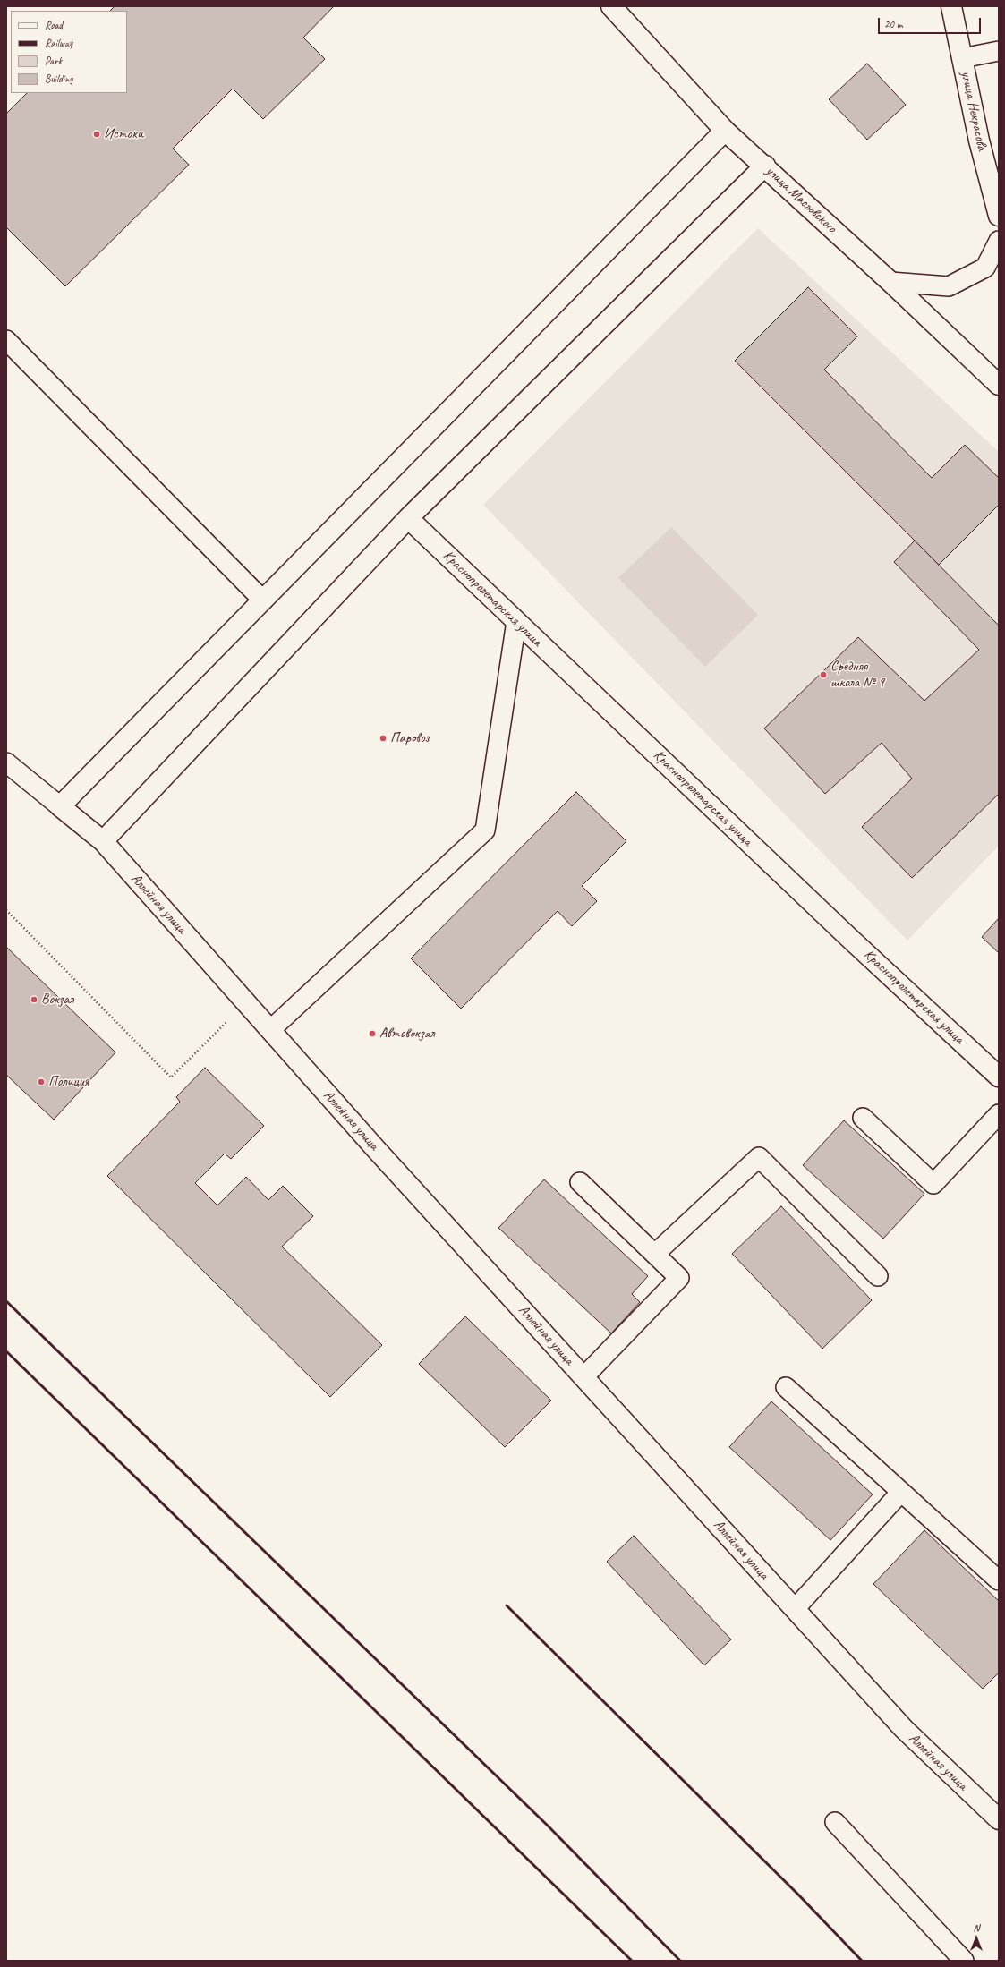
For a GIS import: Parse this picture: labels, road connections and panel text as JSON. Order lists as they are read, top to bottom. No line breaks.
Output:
{"streets":{"street":["улица Некрасова","улица Масловского","Краснопролетарская улица","Аллейная улица"]},"places":["Истоки","Средняя школа № 9","Паровоз","Вокзал","Автовокзал","Полиция"],"legend":["Road","Railway","Park","Building"],"scale_bar":"20 m","north":"top"}
